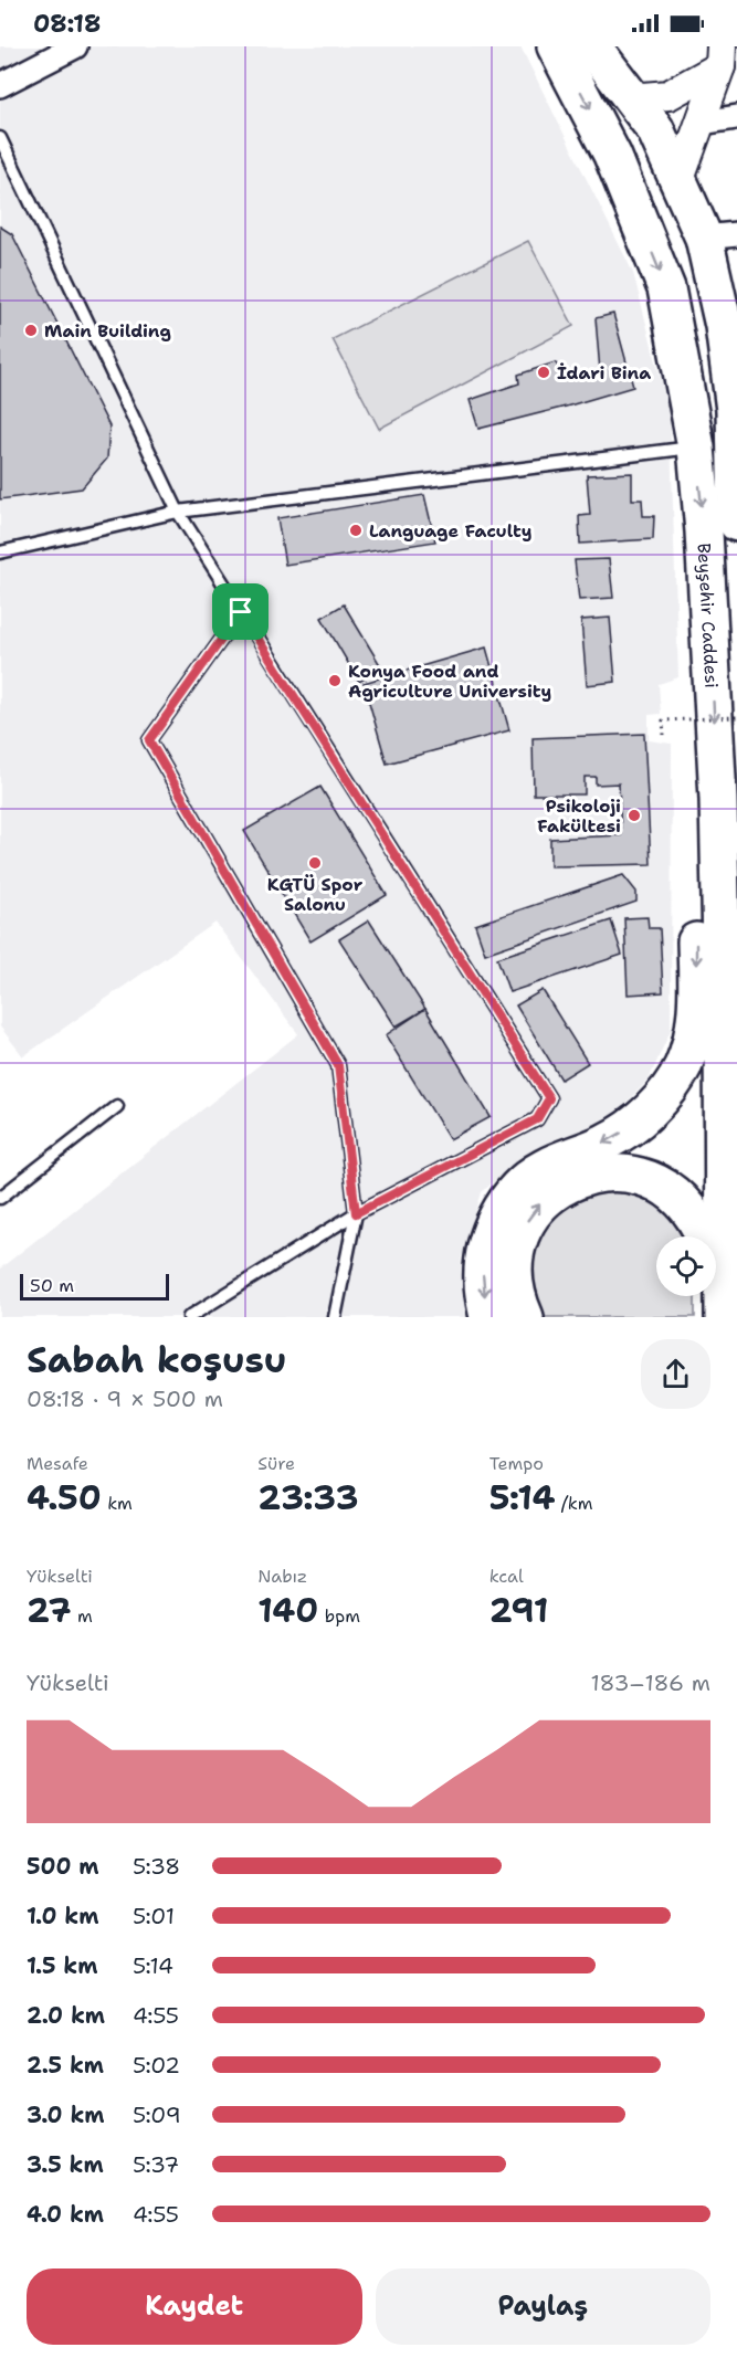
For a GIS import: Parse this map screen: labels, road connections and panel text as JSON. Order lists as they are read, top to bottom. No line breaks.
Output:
{"streets":{"main road":["Beyşehir Caddesi"]},"places":["Main Building","İdari Bina","Language Faculty","Konya Food and Agriculture University","Psikoloji Fakültesi","KGTÜ Spor Salonu"],"scale_bar":"50 m","page":{"status":"08:18","scale":"50 m","heading":["Sabah koşusu","08:18 · 9 × 500 m"],"stats":[["Mesafe","4.50 km"],["Süre","23:33"],["Tempo","5:14 /km"],["Yükselti","27 m"],["Nabız","140 bpm"],["kcal","291"]],"chart":["Yükselti","183–186 m"],"list":[{"name":"500 m","note":"5:38"},{"name":"1.0 km","note":"5:01"},{"name":"1.5 km","note":"5:14"},{"name":"2.0 km","note":"4:55"},{"name":"2.5 km","note":"5:02"},{"name":"3.0 km","note":"5:09"},{"name":"3.5 km","note":"5:37"},{"name":"4.0 km","note":"4:55"}],"buttons":["Kaydet","Paylaş"]}}
